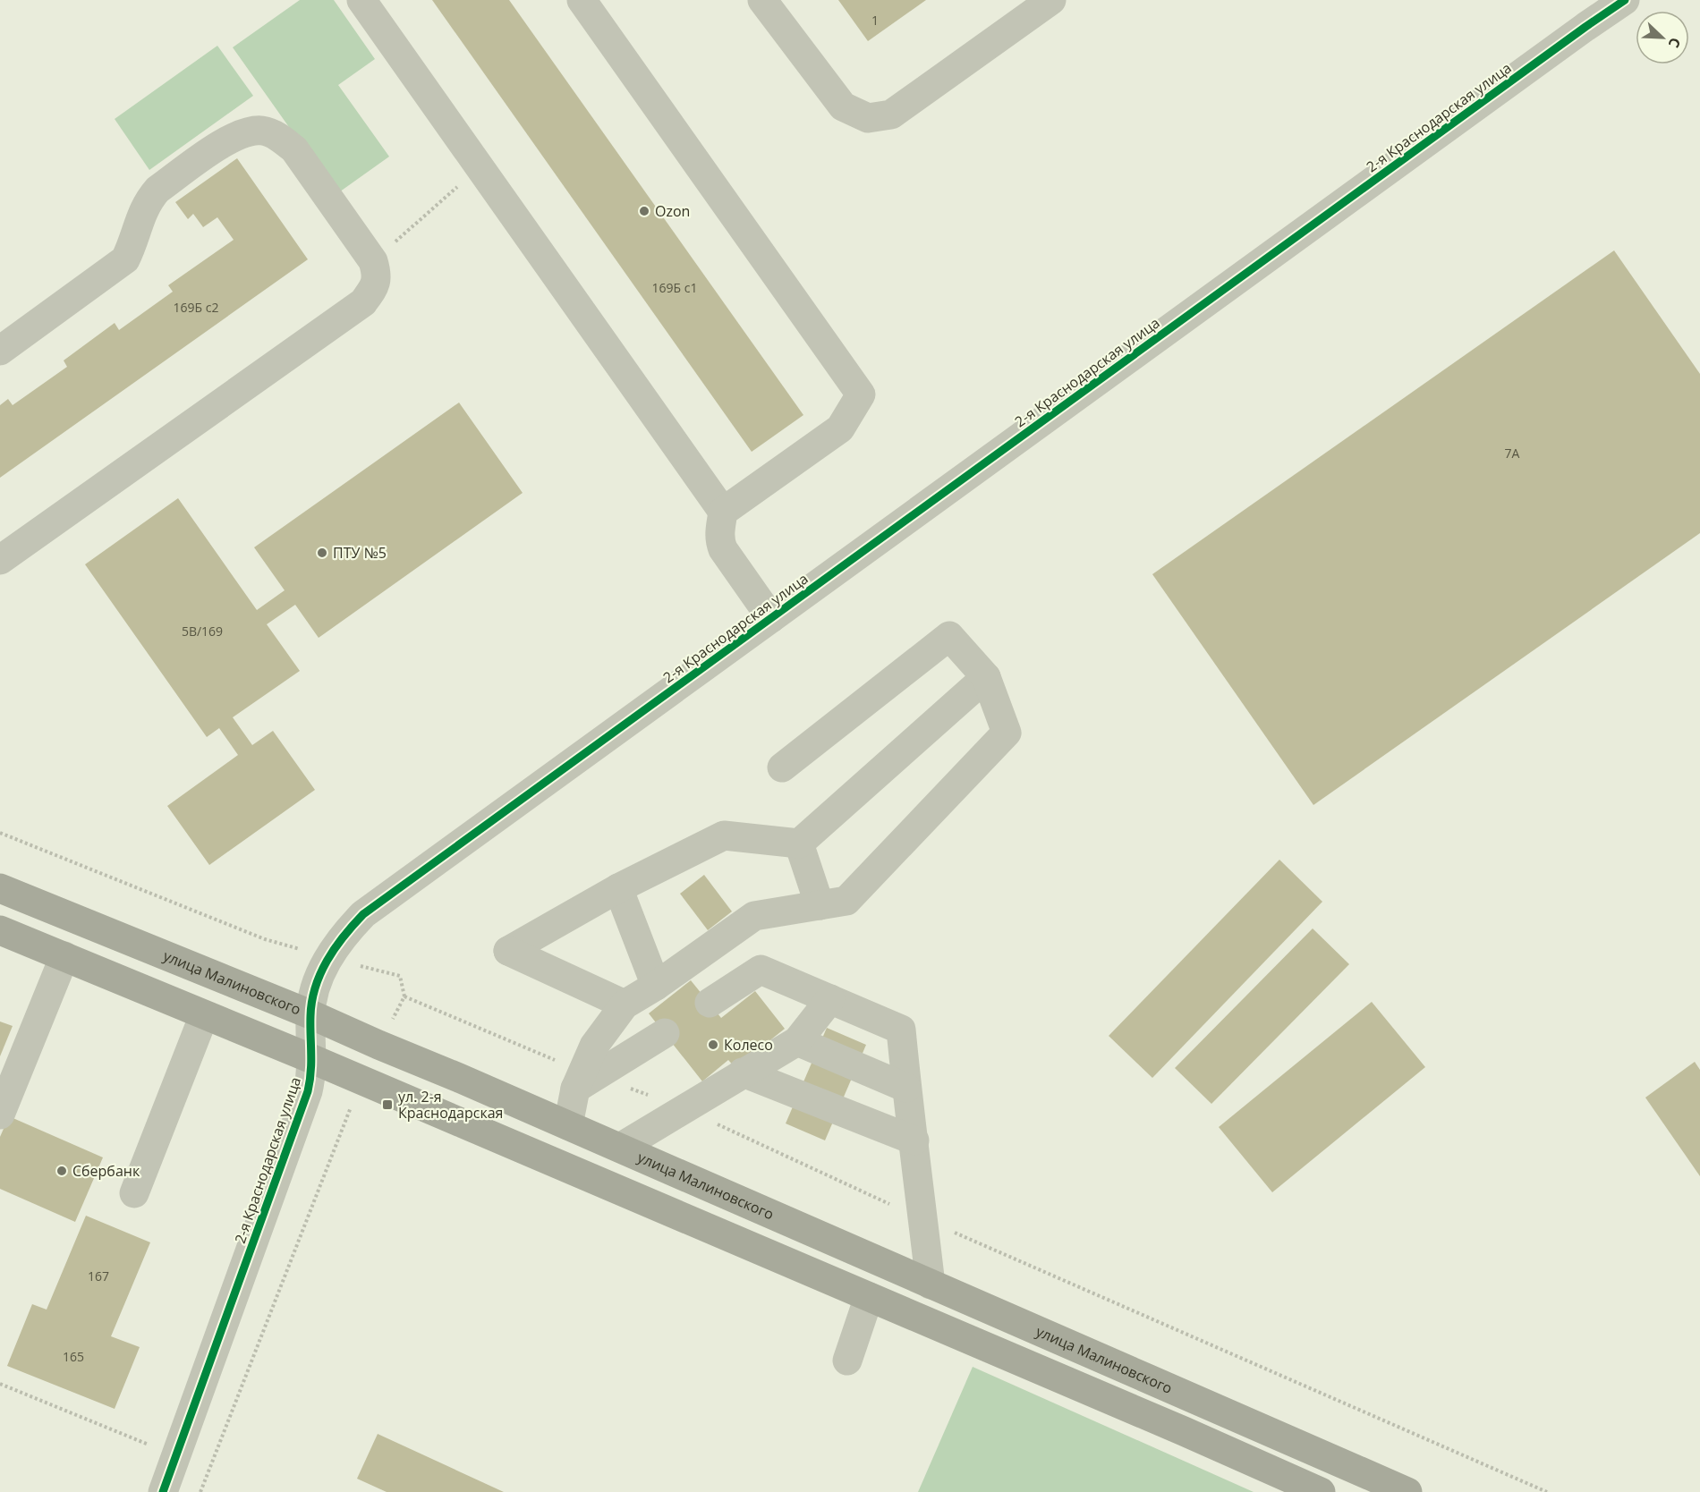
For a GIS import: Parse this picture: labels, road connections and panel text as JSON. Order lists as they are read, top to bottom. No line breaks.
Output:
{"streets":{"highway":["улица Малиновского"],"street":["2-я Краснодарская улица"]},"crossings":[["2-я Краснодарская улица","улица Малиновского"]],"places":{"other":["Ozon","ПТУ №5","Колесо","Сбербанк"],"transit":["ул. 2-я Краснодарская"]},"house_numbers":["1","169Б с1","169Б с2","7А","5В/169","167","165"],"north":"bottom right"}
